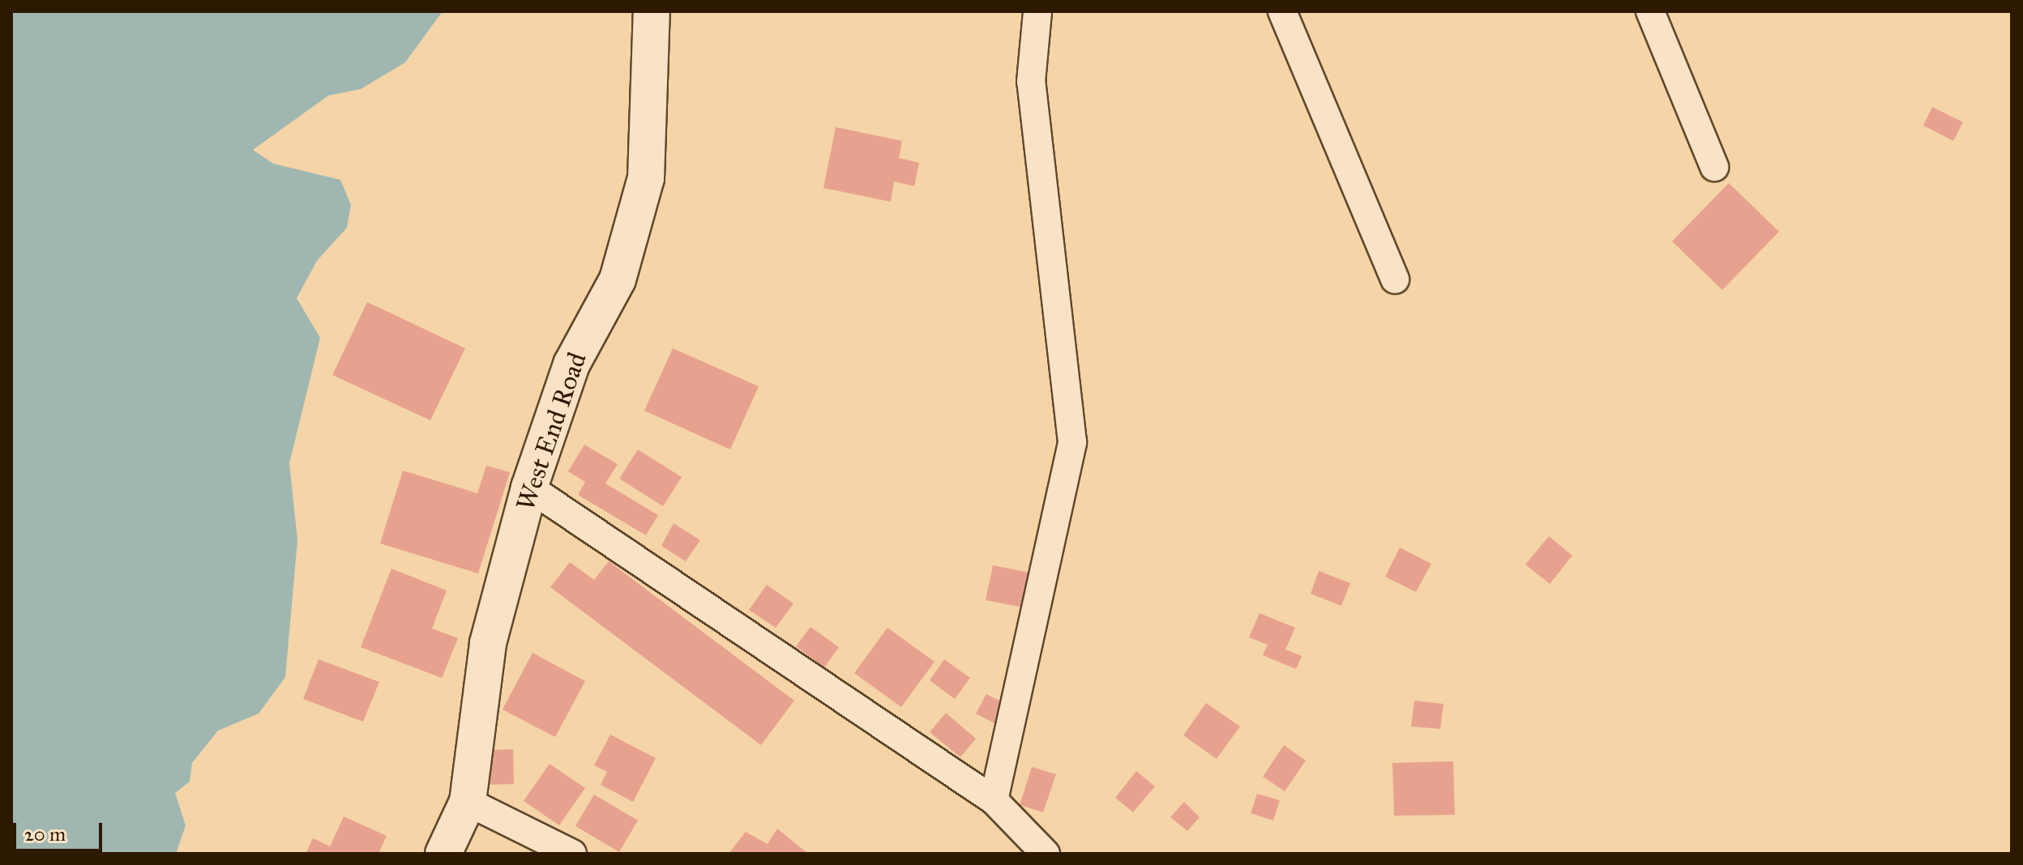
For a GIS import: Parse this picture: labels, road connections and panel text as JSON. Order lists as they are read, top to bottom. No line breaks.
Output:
{"streets":{"main road":["West End Road"]},"scale_bar":"20 m"}
